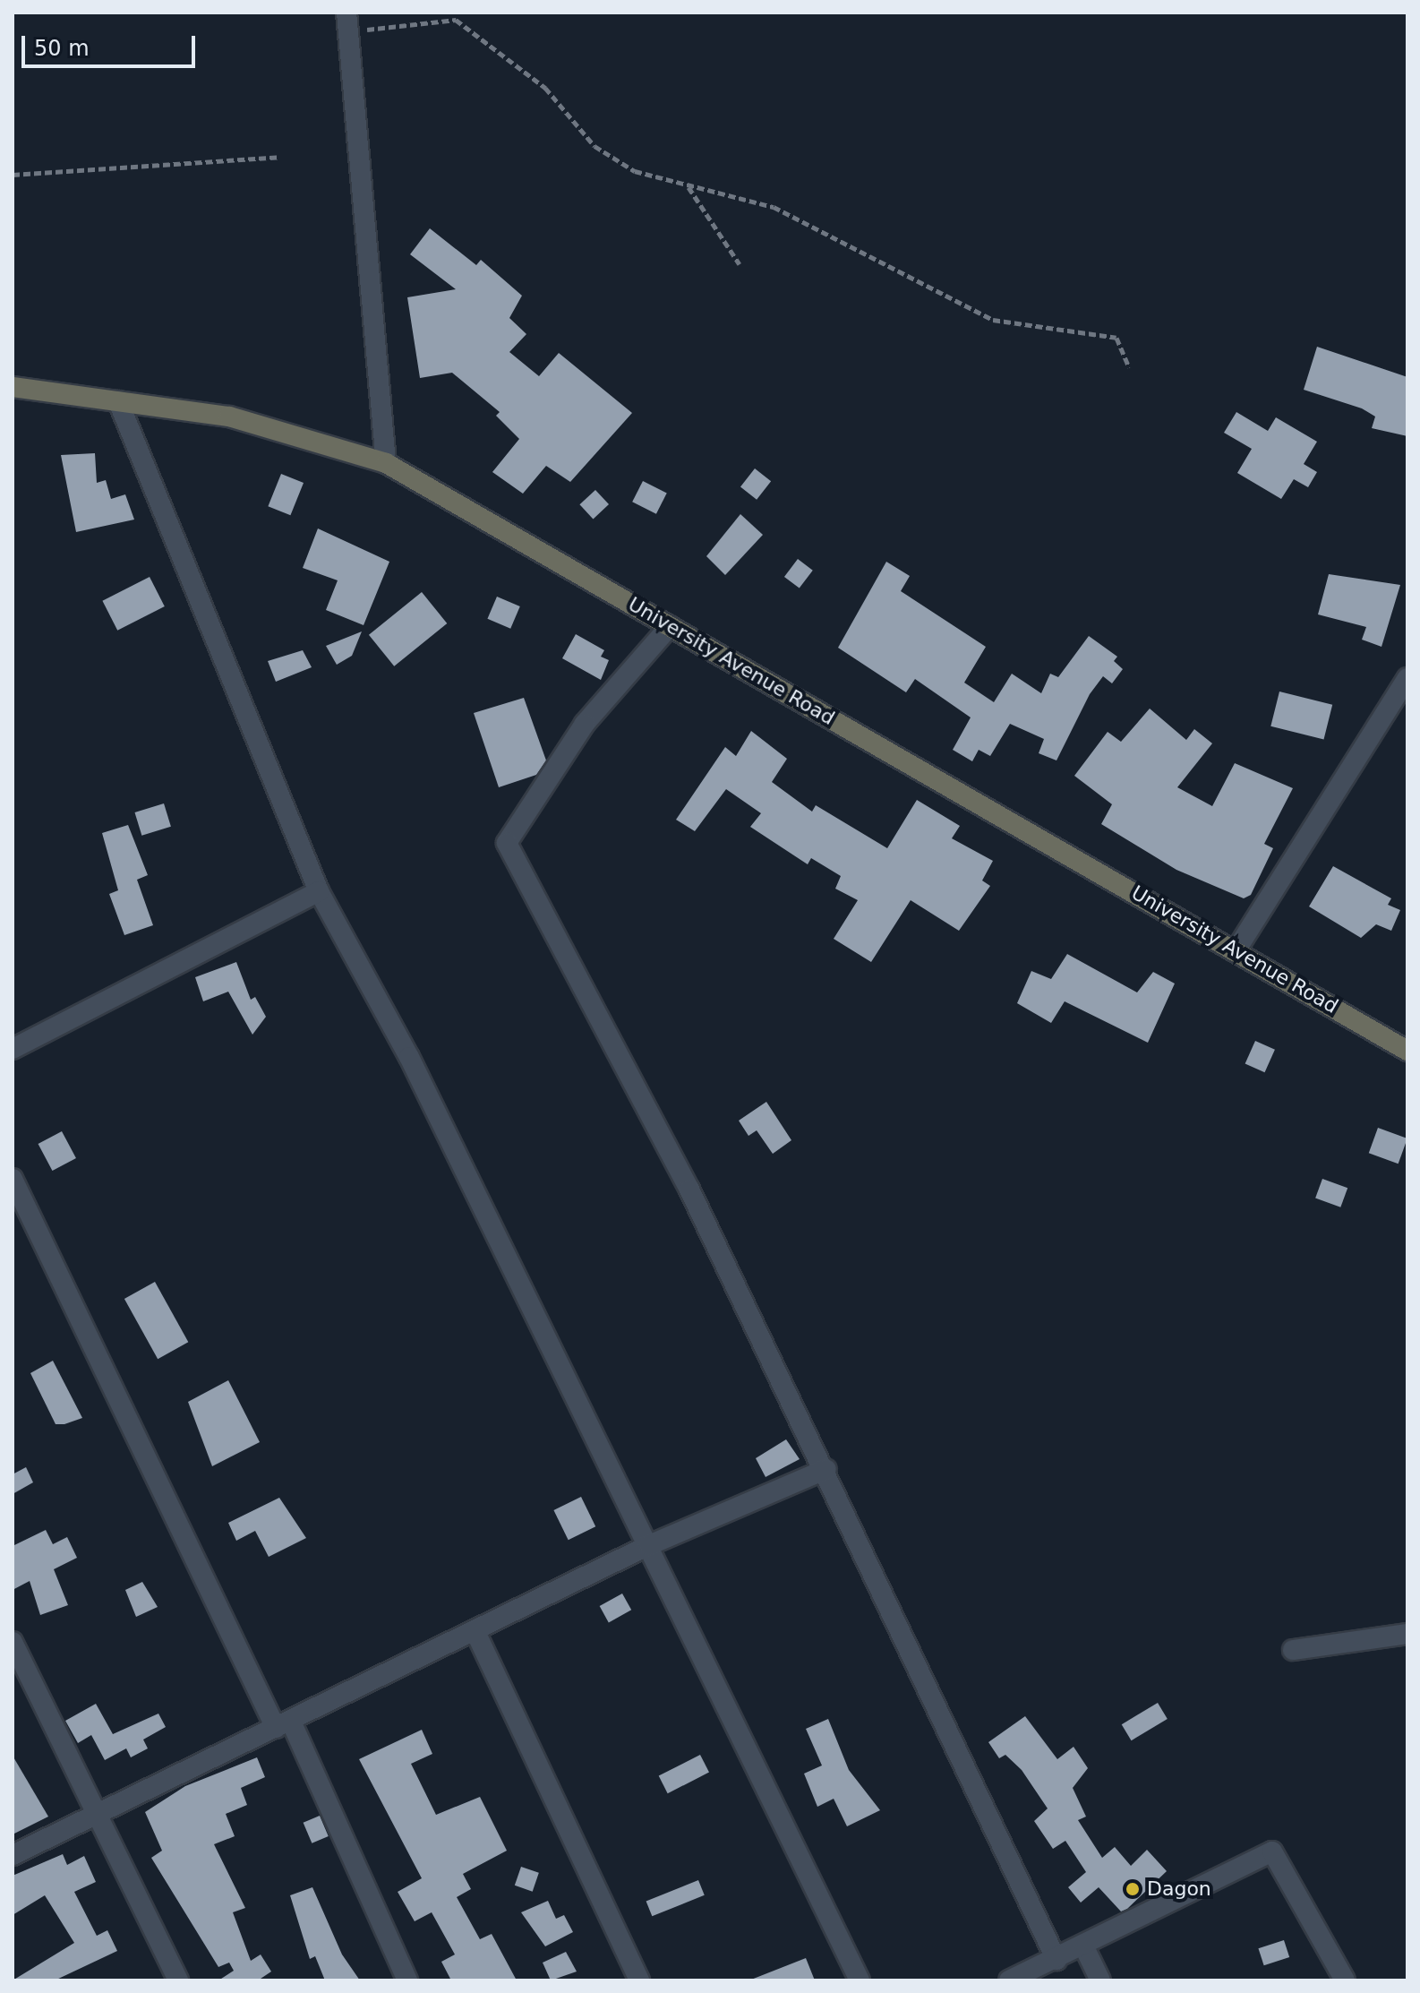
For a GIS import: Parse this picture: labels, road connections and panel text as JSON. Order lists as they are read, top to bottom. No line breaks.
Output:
{"streets":{"main road":["University Avenue Road"]},"places":["Dagon"],"scale_bar":"50 m"}
